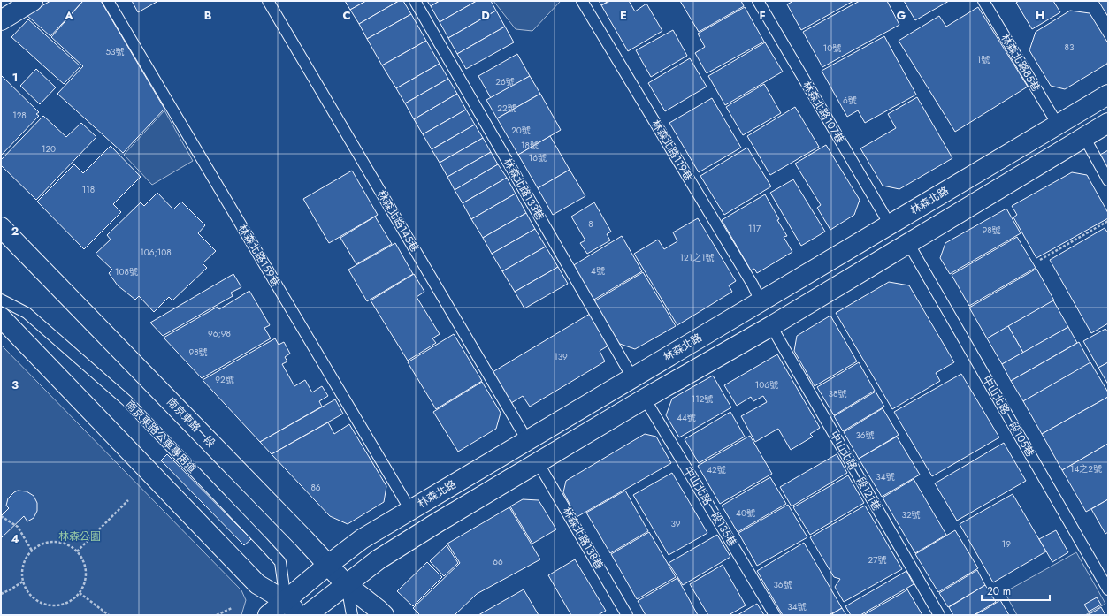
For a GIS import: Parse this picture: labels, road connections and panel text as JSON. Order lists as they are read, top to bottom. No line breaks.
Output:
{"streets":{"street":["林森北路","南京東路一段"],"lane":["林森北路85巷","林森北路107巷","林森北路119巷","林森北路133巷","林森北路145巷","林森北路159巷","中山北路一段105巷","南京東路公車專用道","中山北路一段121巷","中山北路一段135巷","林森北路138巷"]},"crossings":[["林森北路85巷","林森北路"],["林森北路107巷","林森北路"],["林森北路119巷","林森北路"],["林森北路133巷","林森北路"],["林森北路","林森北路145巷"],["林森北路","林森北路159巷"],["林森北路","南京東路一段"],["林森北路","南京東路公車專用道"]],"parks":["林森公園"],"house_numbers":["83","10號","53號","1號","26號","6號","22號","128","20號","18號","120","16號","118","8","117","98號","106;108","121之1號","4號","108號","96;98","98號","139","92號","106號","38號","112號","44號","36號","14之2號","42號","34號","86","40號","32號","39","19","27號","66","36號","34號"],"scale_bar":"20 m","grid":{"columns":["A","B","C","D","E","F","G","H"],"rows":["1","2","3","4"]}}
